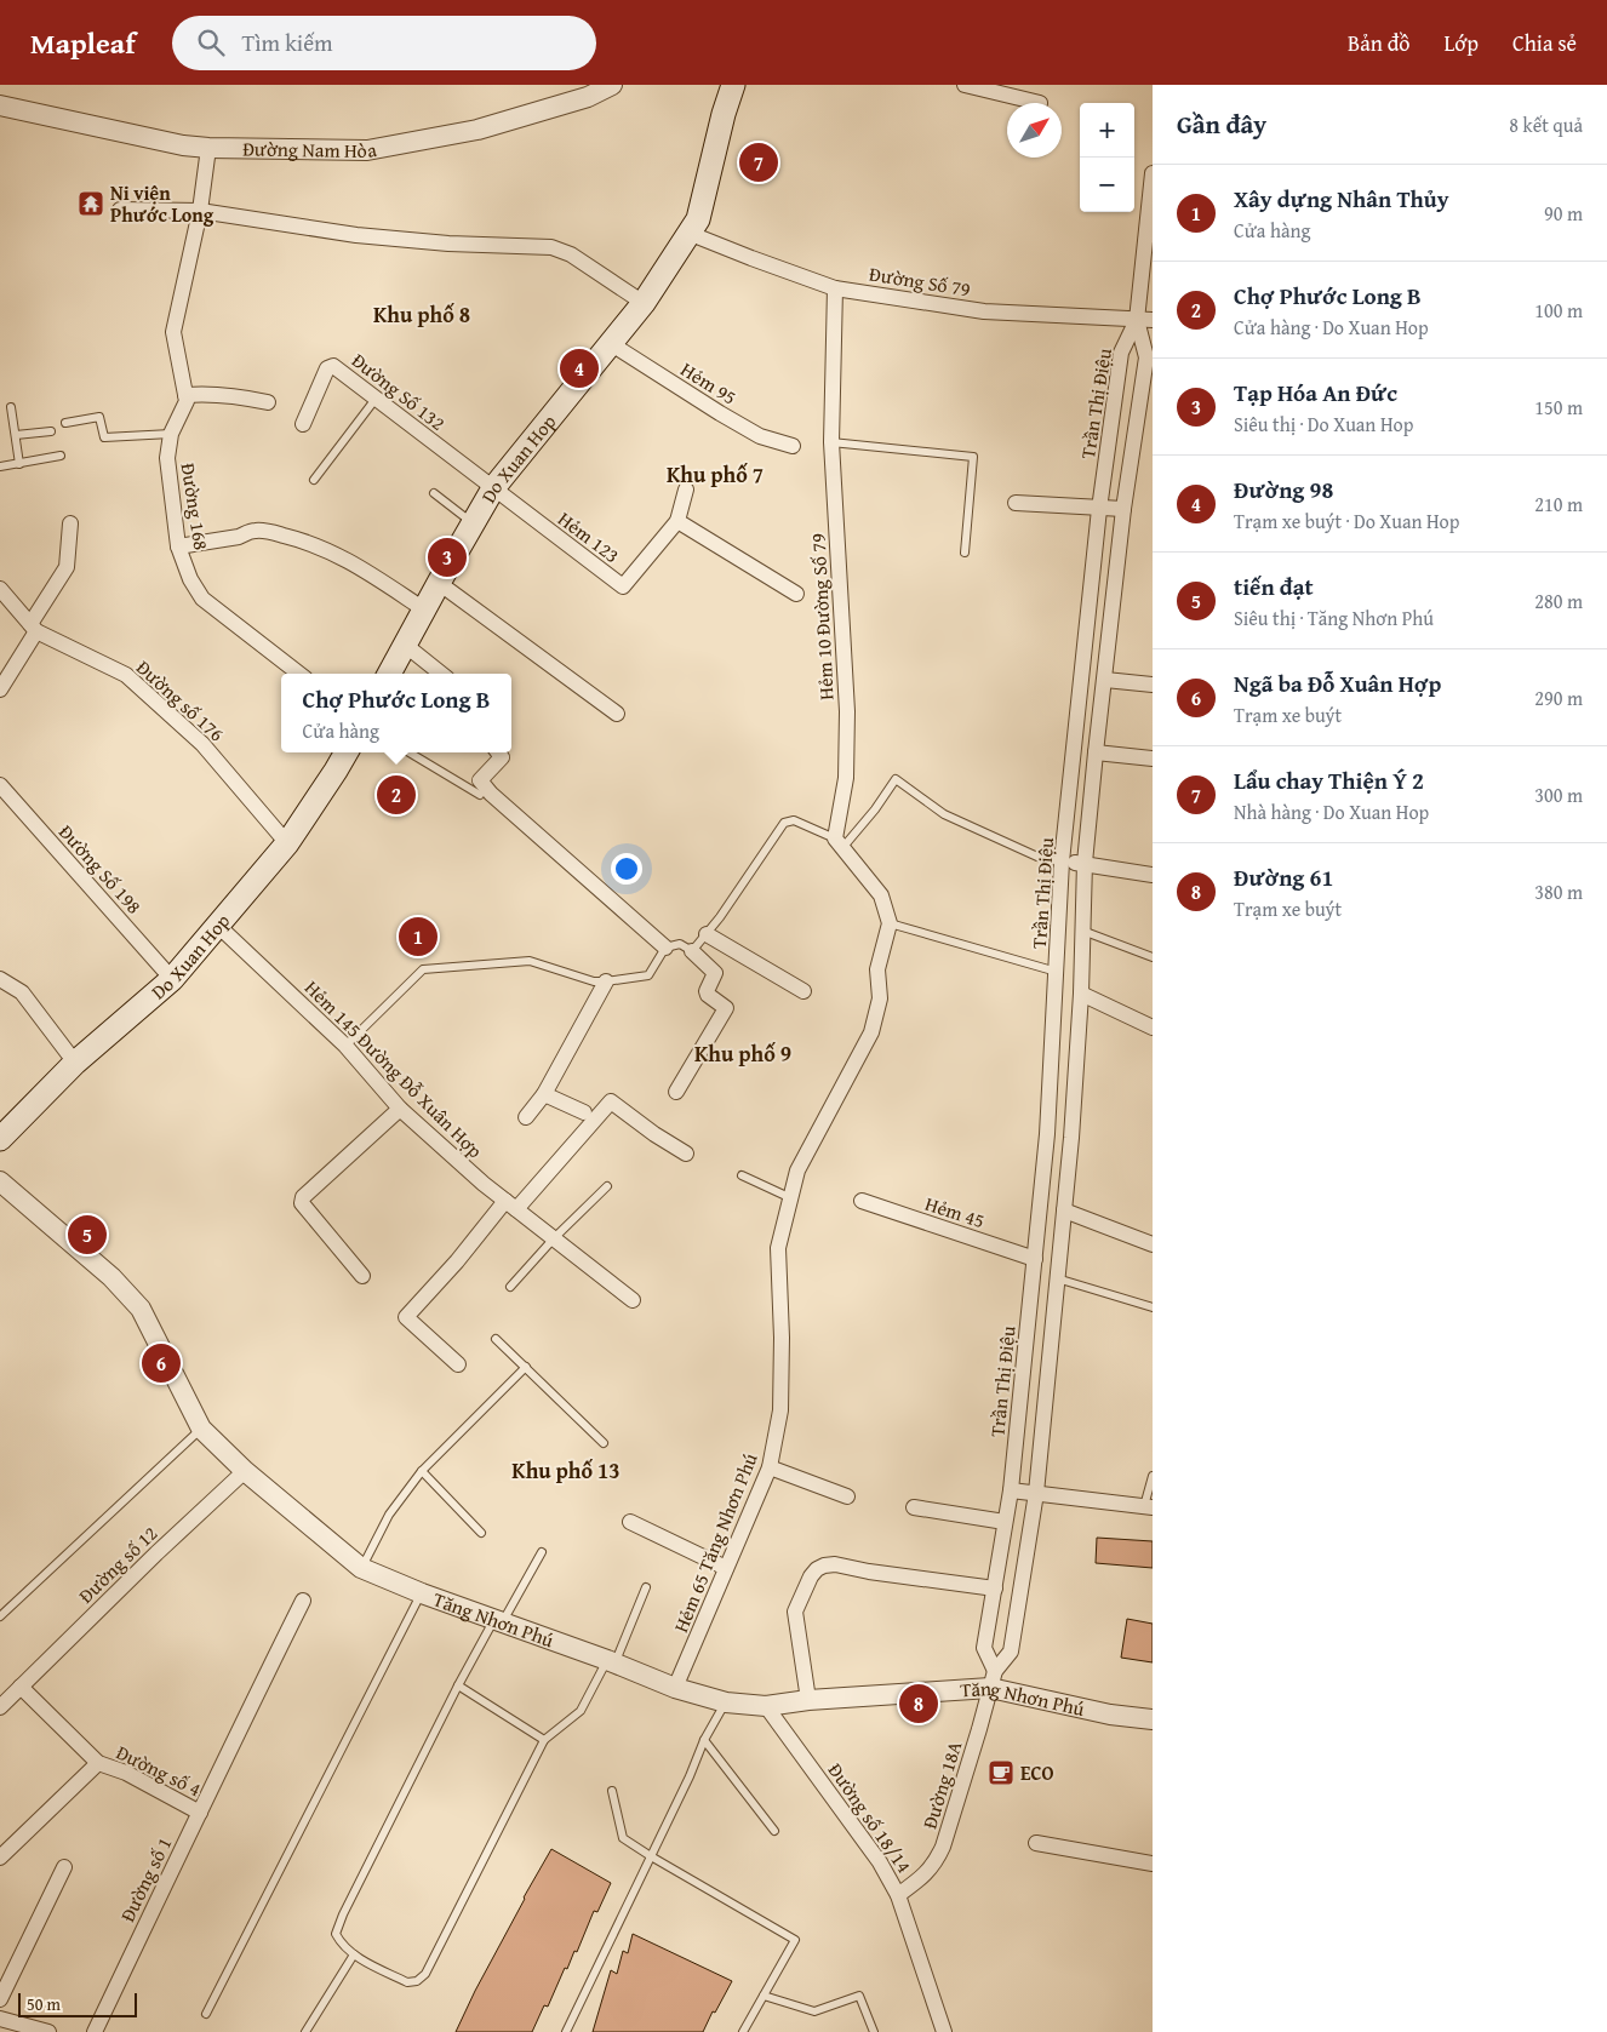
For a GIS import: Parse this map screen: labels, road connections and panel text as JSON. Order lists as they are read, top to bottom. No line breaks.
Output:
{"streets":{"main road":["Do Xuan Hop"],"street":["Đường Nam Hòa","Đường Số 79","Hẻm 95","Đường Số 132","Trần Thị Điệu","Đường 168","Hẻm 123","Hẻm 10 Đường Số 79","Đường số 176","Đường Số 198","Hẻm 145 Đường Đỗ Xuân Hợp","Hẻm 45","Hẻm 65 Tăng Nhơn Phú","Đường số 12","Tăng Nhơn Phú","Đường số 4","Đường 18A","Đường số 18/14","Đường số 1"]},"crossings":[["Đường Nam Hòa","Đường 168"],["Đường Số 79","Trần Thị Điệu"],["Đường Số 79","Do Xuan Hop"],["Đường Số 79","Hẻm 10 Đường Số 79"],["Hẻm 95","Do Xuan Hop"],["Đường Số 132","Do Xuan Hop"],["Đường Số 132","Hẻm 123"],["Trần Thị Điệu","Hẻm 45"],["Trần Thị Điệu","Tăng Nhơn Phú"],["Trần Thị Điệu","Đường 18A"],["Do Xuan Hop","Hẻm 123"],["Do Xuan Hop","Đường số 176"],["Do Xuan Hop","Đường Số 198"],["Do Xuan Hop","Hẻm 145 Đường Đỗ Xuân Hợp"],["Hẻm 65 Tăng Nhơn Phú","Tăng Nhơn Phú"],["Đường số 12","Tăng Nhơn Phú"],["Đường số 12","Đường số 4"],["Tăng Nhơn Phú","Đường 18A"],["Tăng Nhơn Phú","Đường số 18/14"],["Đường số 4","Đường số 1"],["Đường 18A","Đường số 18/14"]],"districts":["Khu phố 8","Khu phố 7","Khu phố 9","Khu phố 13"],"places":{"temple":["Ni viện Phước Long"],"cafe":["ECO"]},"scale_bar":"50 m","north":"top right","page":{"header":"Mapleaf","search":"Tìm kiếm","nav":["Bản đồ","Lớp","Chia sẻ"],"heading":["Gần đây","8 kết quả"],"map_buttons":["+","−"],"pins":["7","4","3","2","1","5","6","8"],"list":[{"mark":"1","name":"Xây dựng Nhân Thủy","note":"Cửa hàng","value":"90 m"},{"mark":"2","name":"Chợ Phước Long B","note":"Cửa hàng · Do Xuan Hop","value":"100 m"},{"mark":"3","name":"Tạp Hóa An Đức","note":"Siêu thị · Do Xuan Hop","value":"150 m"},{"mark":"4","name":"Đường 98","note":"Trạm xe buýt · Do Xuan Hop","value":"210 m"},{"mark":"5","name":"tiến đạt","note":"Siêu thị · Tăng Nhơn Phú","value":"280 m"},{"mark":"6","name":"Ngã ba Đỗ Xuân Hợp","note":"Trạm xe buýt","value":"290 m"},{"mark":"7","name":"Lẩu chay Thiện Ý 2","note":"Nhà hàng · Do Xuan Hop","value":"300 m"},{"mark":"8","name":"Đường 61","note":"Trạm xe buýt","value":"380 m"}],"popup":["Chợ Phước Long B","Cửa hàng"],"scale":"50 m"}}
